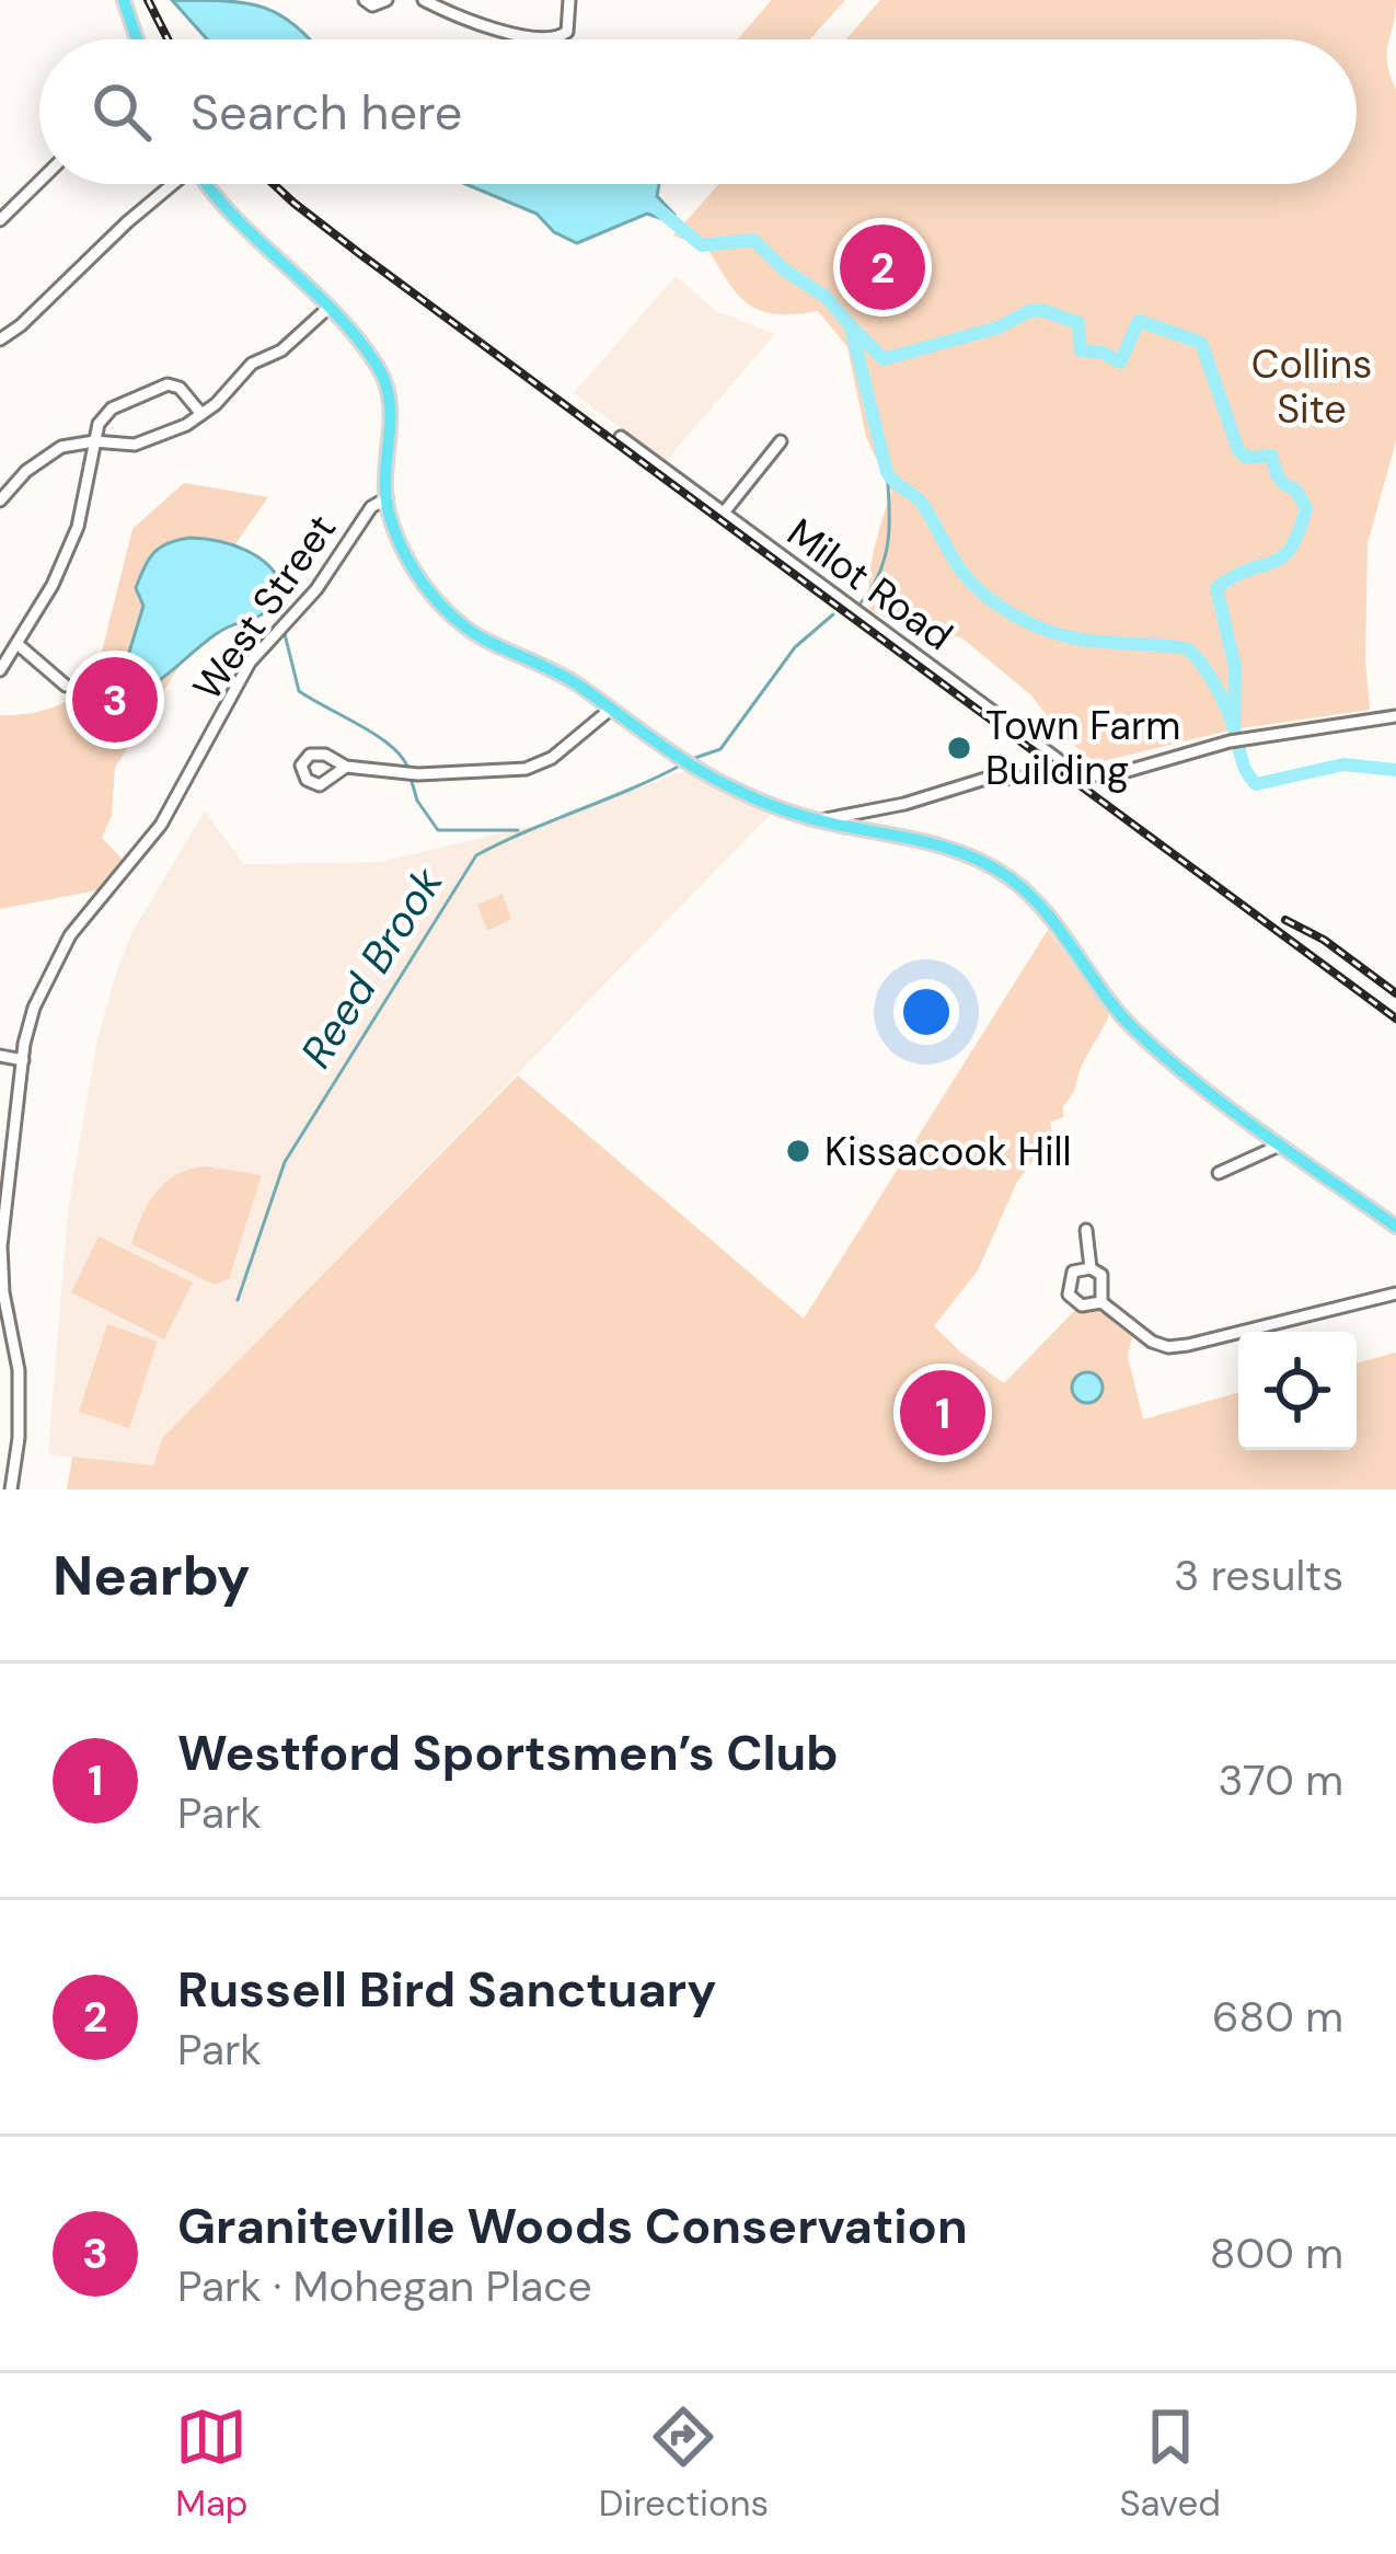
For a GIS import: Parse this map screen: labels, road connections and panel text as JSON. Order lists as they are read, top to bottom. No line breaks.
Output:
{"streets":{"street":["Milot Road","West Street"]},"water":["Reed Brook"],"parks":["Collins Site"],"places":["Town Farm Building","Kissacook Hill"],"page":{"search":"Search here","pins":["2","3","1"],"heading":["Nearby","3 results"],"list":[{"mark":"1","name":"Westford Sportsmen’s Club","note":"Park","value":"370 m"},{"mark":"2","name":"Russell Bird Sanctuary","note":"Park","value":"680 m"},{"mark":"3","name":"Graniteville Woods Conservation","note":"Park · Mohegan Place","value":"800 m"}],"nav":["Map","Directions","Saved"]}}
